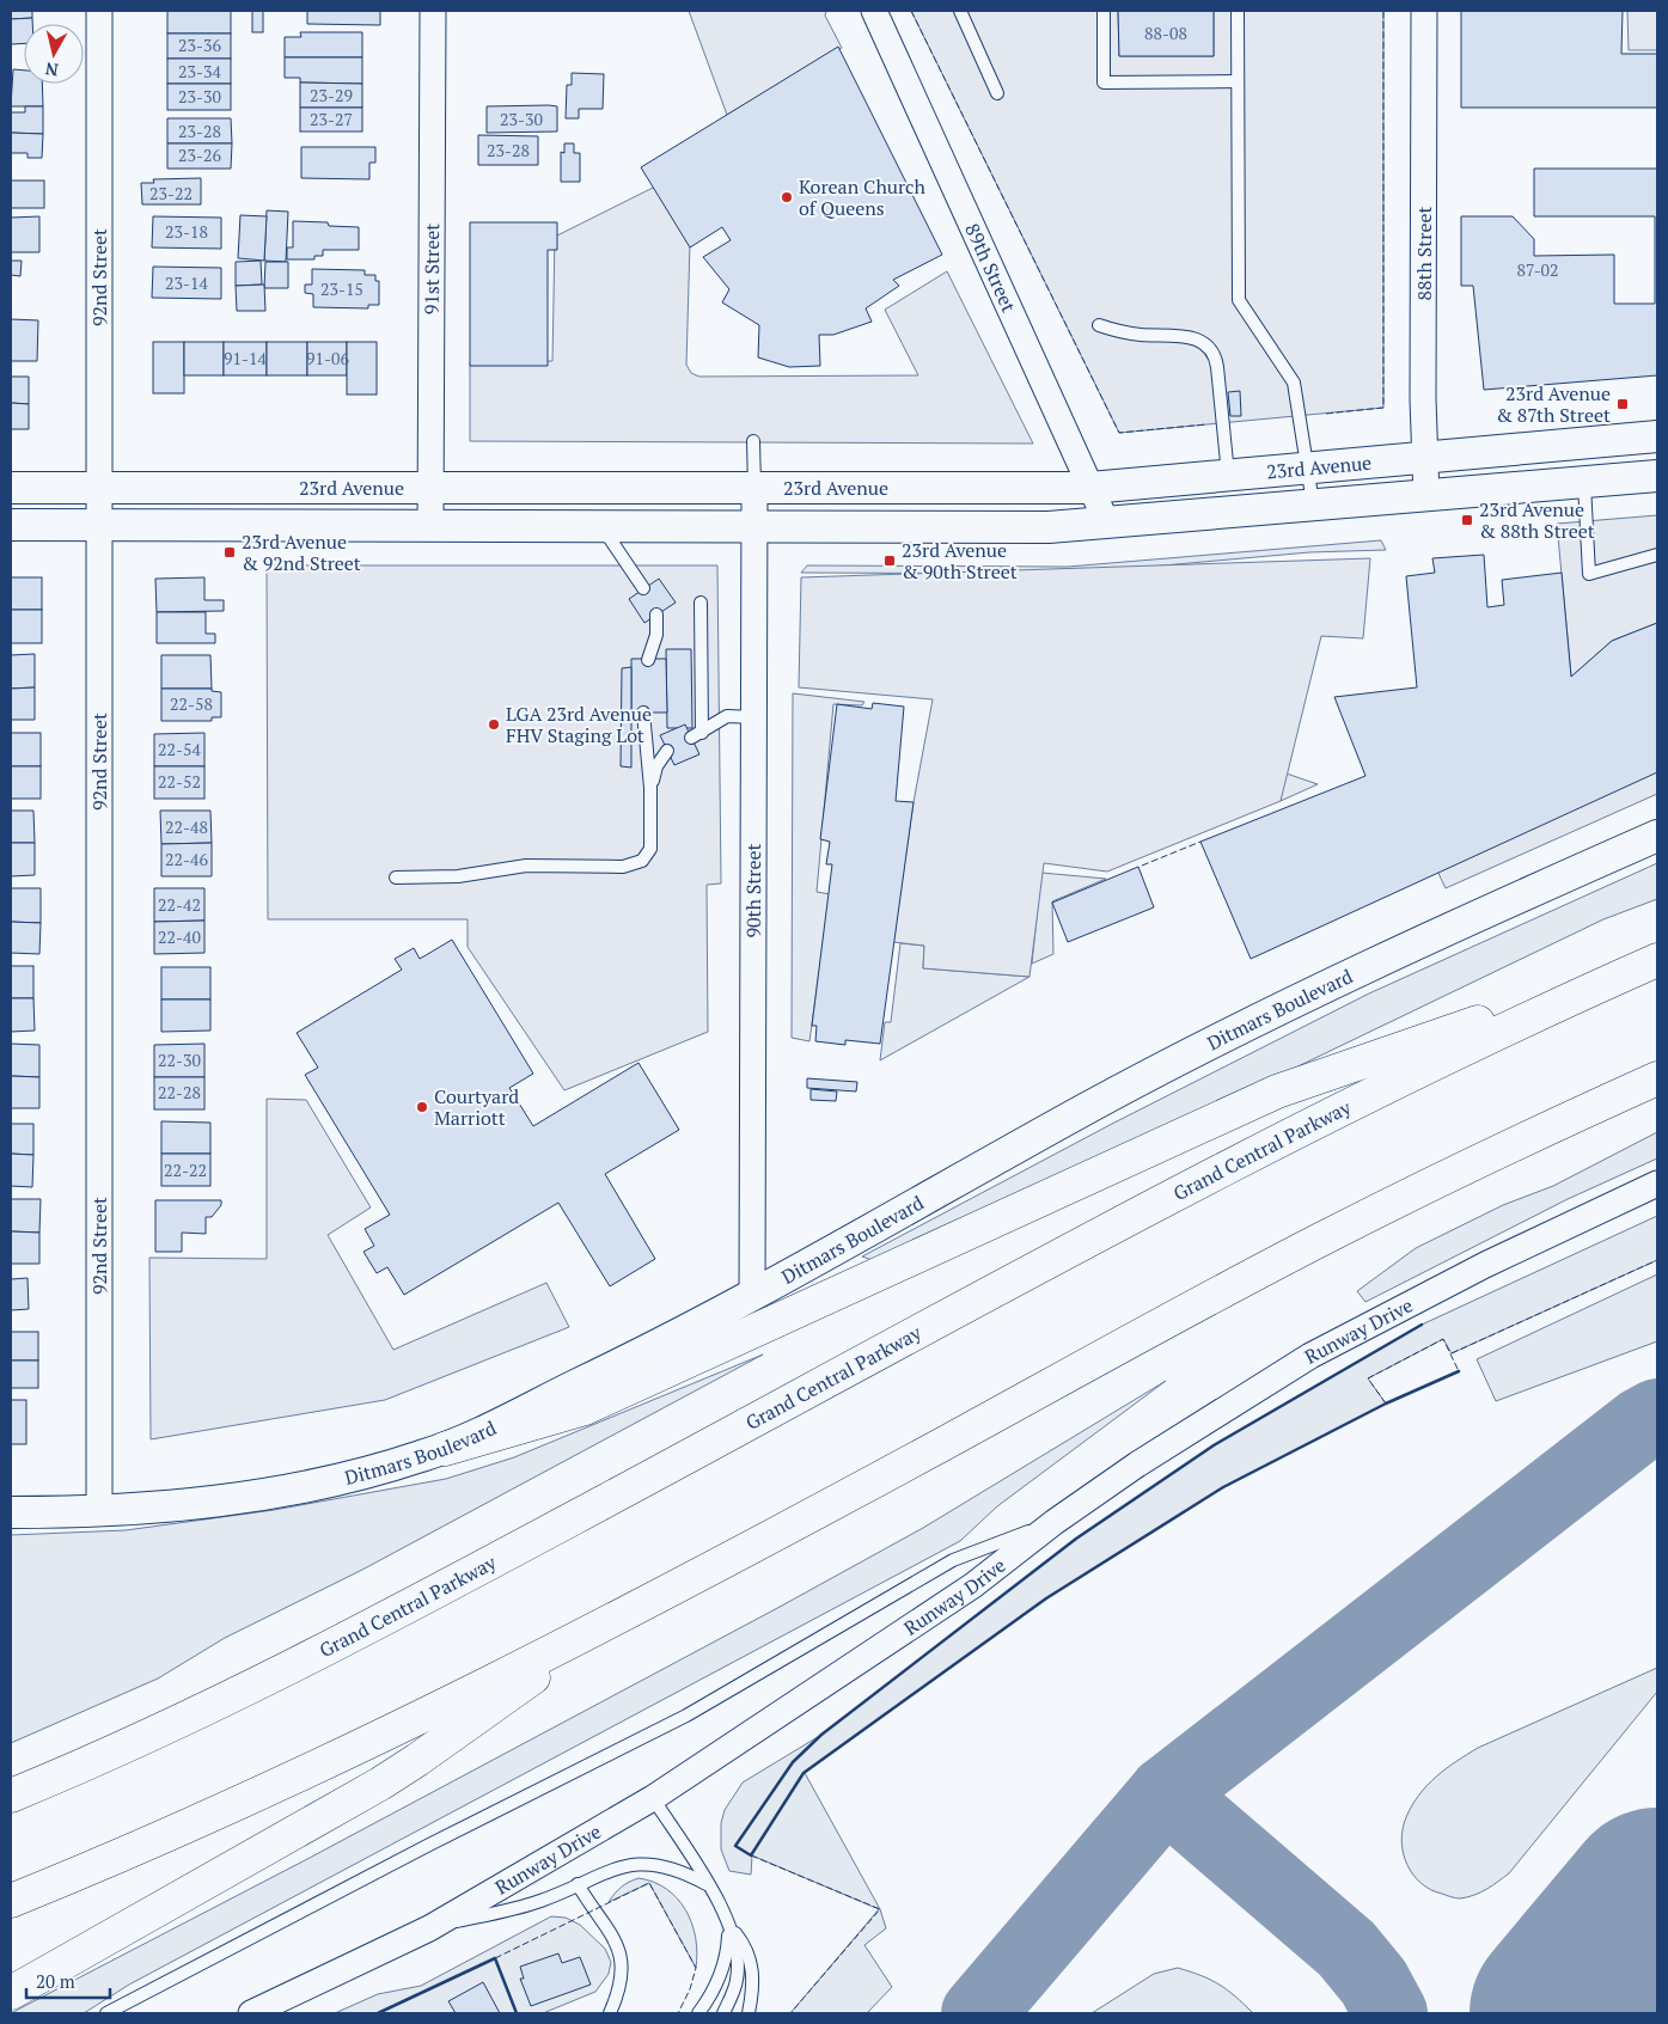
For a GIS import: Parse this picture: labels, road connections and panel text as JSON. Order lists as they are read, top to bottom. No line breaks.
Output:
{"streets":{"highway":["Grand Central Parkway"],"street":["88th Street","89th Street","91st Street","92nd Street","23rd Avenue","90th Street","Ditmars Boulevard","Runway Drive"]},"crossings":[["88th Street","23rd Avenue"],["89th Street","23rd Avenue"],["91st Street","23rd Avenue"],["92nd Street","23rd Avenue"],["92nd Street","Ditmars Boulevard"],["23rd Avenue","90th Street"],["90th Street","Ditmars Boulevard"]],"places":{"other":["Korean Church of Queens","LGA 23rd Avenue FHV Staging Lot","Courtyard Marriott"],"transit":["23rd Avenue & 87th Street","23rd Avenue & 88th Street","23rd Avenue & 92nd Street","23rd Avenue & 90th Street"]},"house_numbers":["88-08","23-36","23-34","23-29","23-30","23-27","23-30","23-28","23-28","23-26","23-22","23-18","87-02","23-14","23-15","91-14","91-06","22-58","22-54","22-52","22-48","22-46","22-42","22-40","22-30","22-28","22-22"],"scale_bar":"20 m","north":"bottom"}
